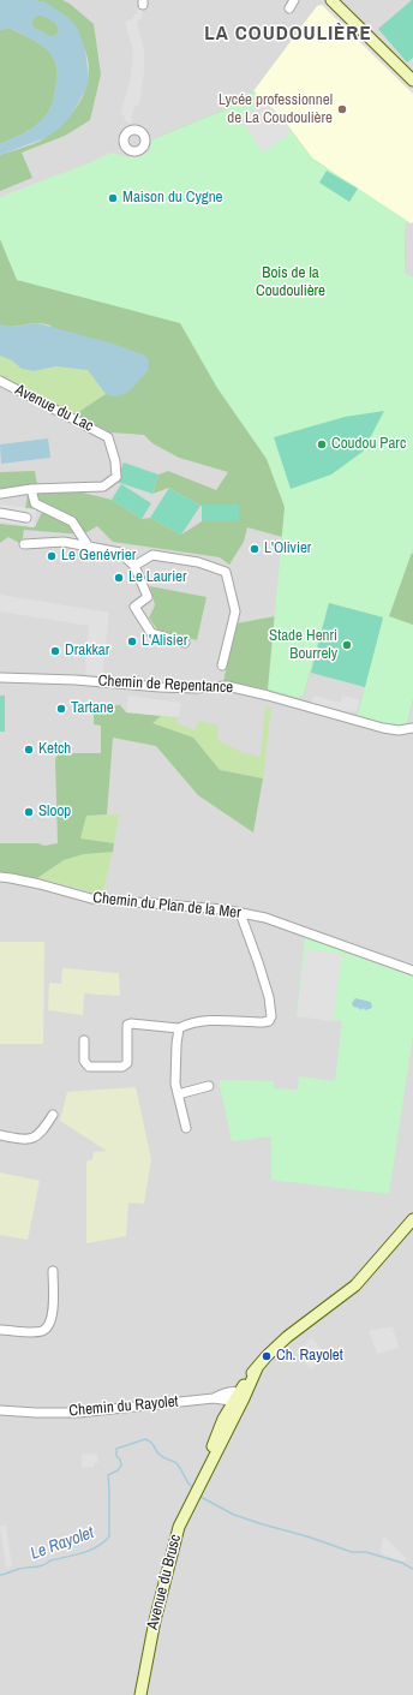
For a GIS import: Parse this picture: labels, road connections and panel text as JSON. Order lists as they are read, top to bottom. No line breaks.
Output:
{"streets":{"street":["Avenue du Lac","Chemin de Repentance","Chemin du Plan de la Mer","Chemin du Rayolet","Avenue du Brusc"]},"crossings":[["Chemin du Rayolet","Avenue du Brusc"]],"districts":["LA COUDOULIÈRE"],"water":["Le Rayolet"],"parks":["Bois de la Coudoulière"],"places":["Lycée professionnel de La Coudoulière","Maison du Cygne","Coudou Parc","L'Olivier","Le Genévrier","Le Laurier","L'Alisier","Stade Henri Bourrely","Drakkar","Tartane","Ketch","Sloop","Ch. Rayolet"]}
